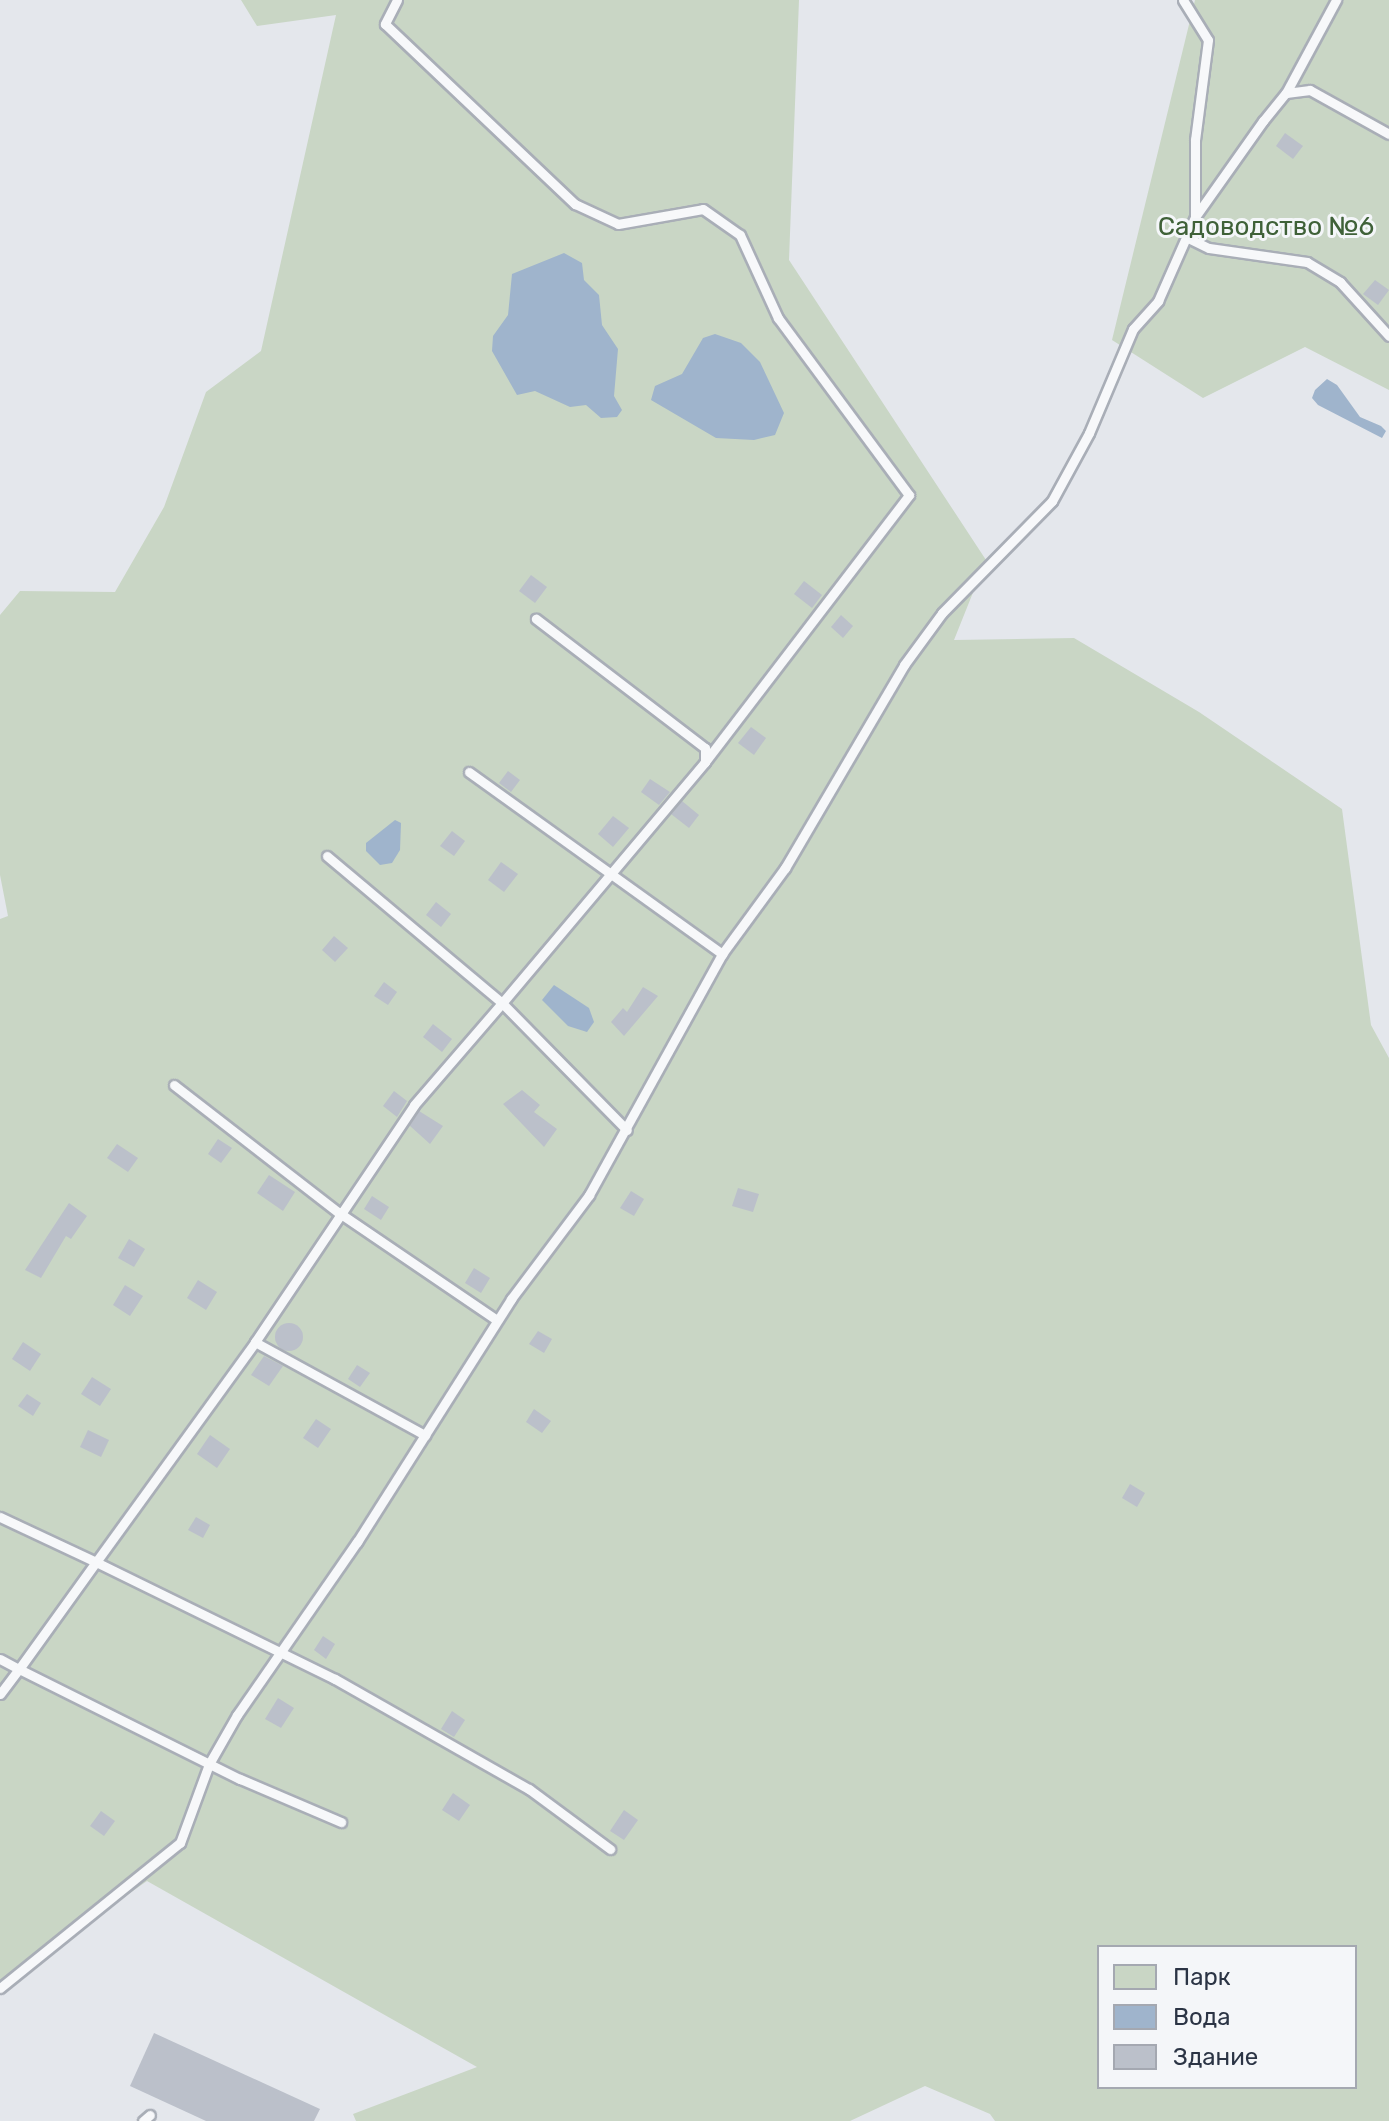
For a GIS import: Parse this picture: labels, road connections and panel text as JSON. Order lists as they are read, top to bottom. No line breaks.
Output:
{"parks":["Садоводство №6"],"legend":["Парк","Вода","Здание"]}
